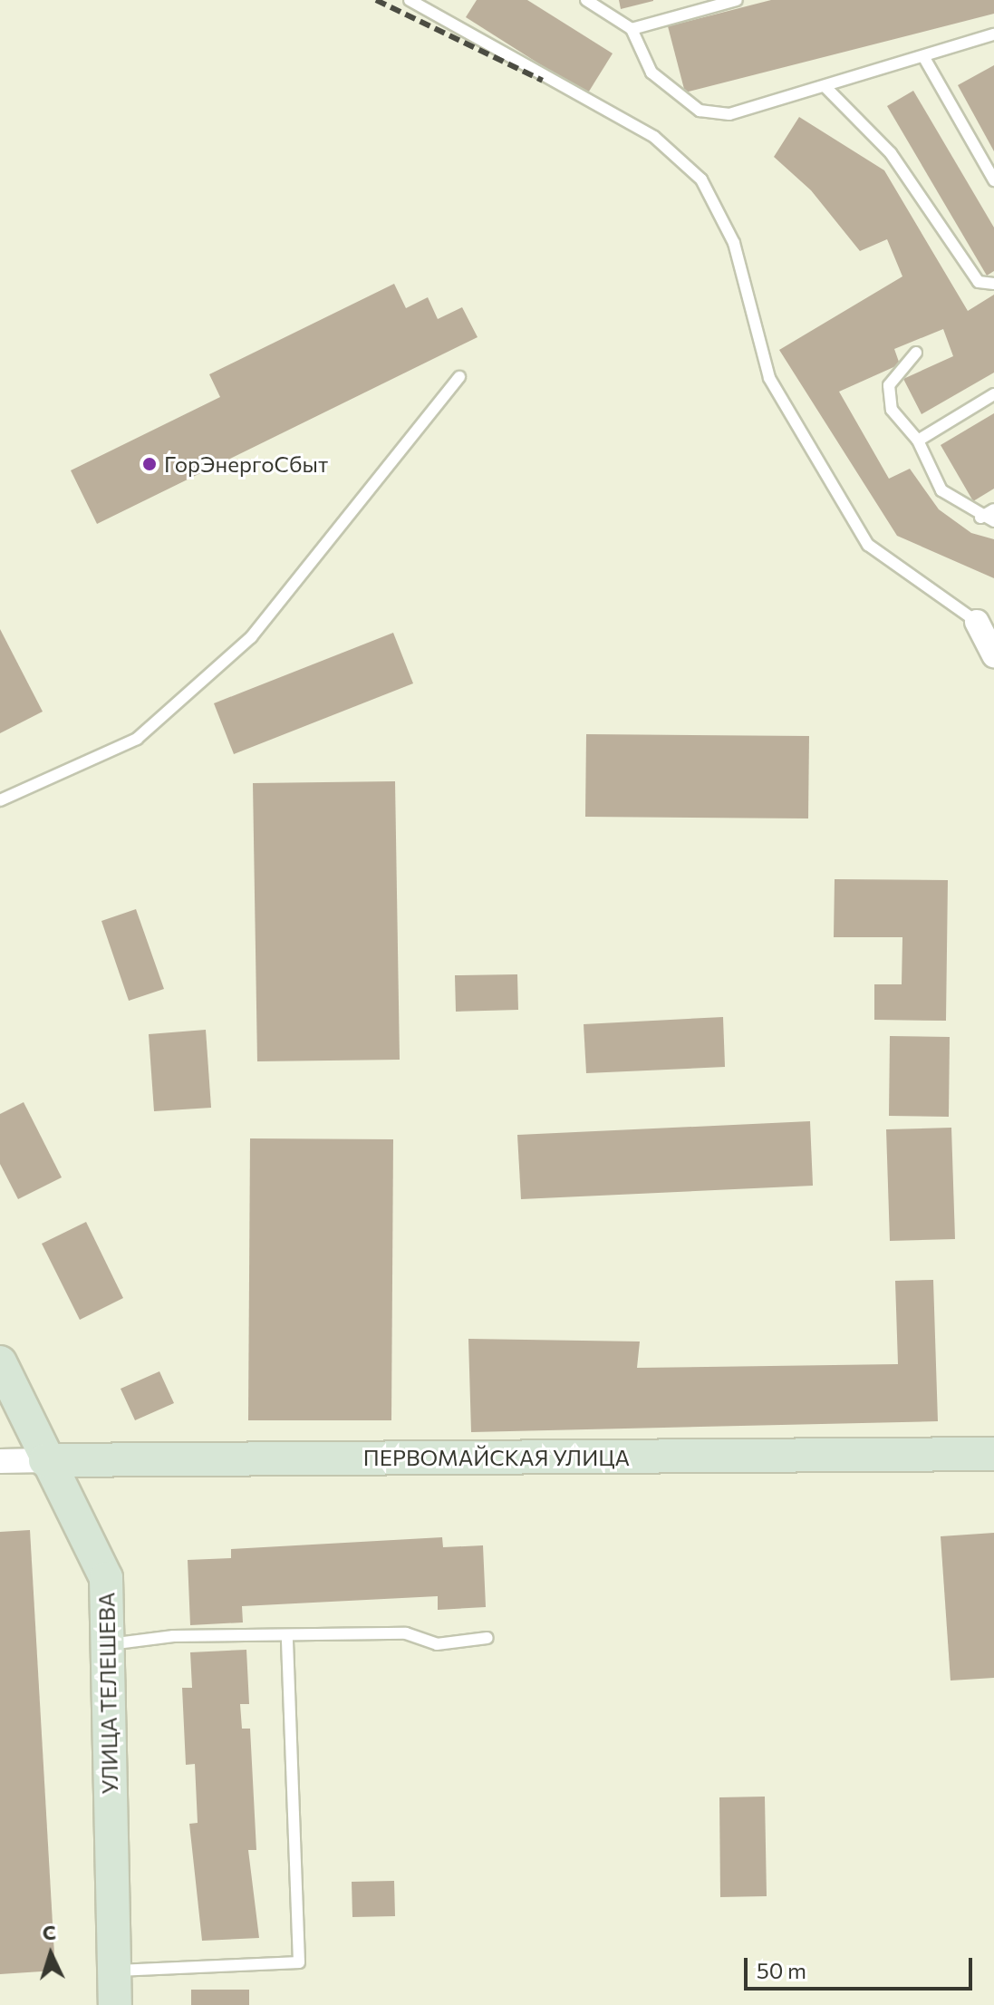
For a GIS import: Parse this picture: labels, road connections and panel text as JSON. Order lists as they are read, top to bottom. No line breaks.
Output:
{"streets":{"street":["ПЕРВОМАЙСКАЯ УЛИЦА","УЛИЦА ТЕЛЕШЕВА"]},"crossings":[["ПЕРВОМАЙСКАЯ УЛИЦА","УЛИЦА ТЕЛЕШЕВА"]],"places":["ГорЭнергоСбыт"],"scale_bar":"50 m","north":"top"}
